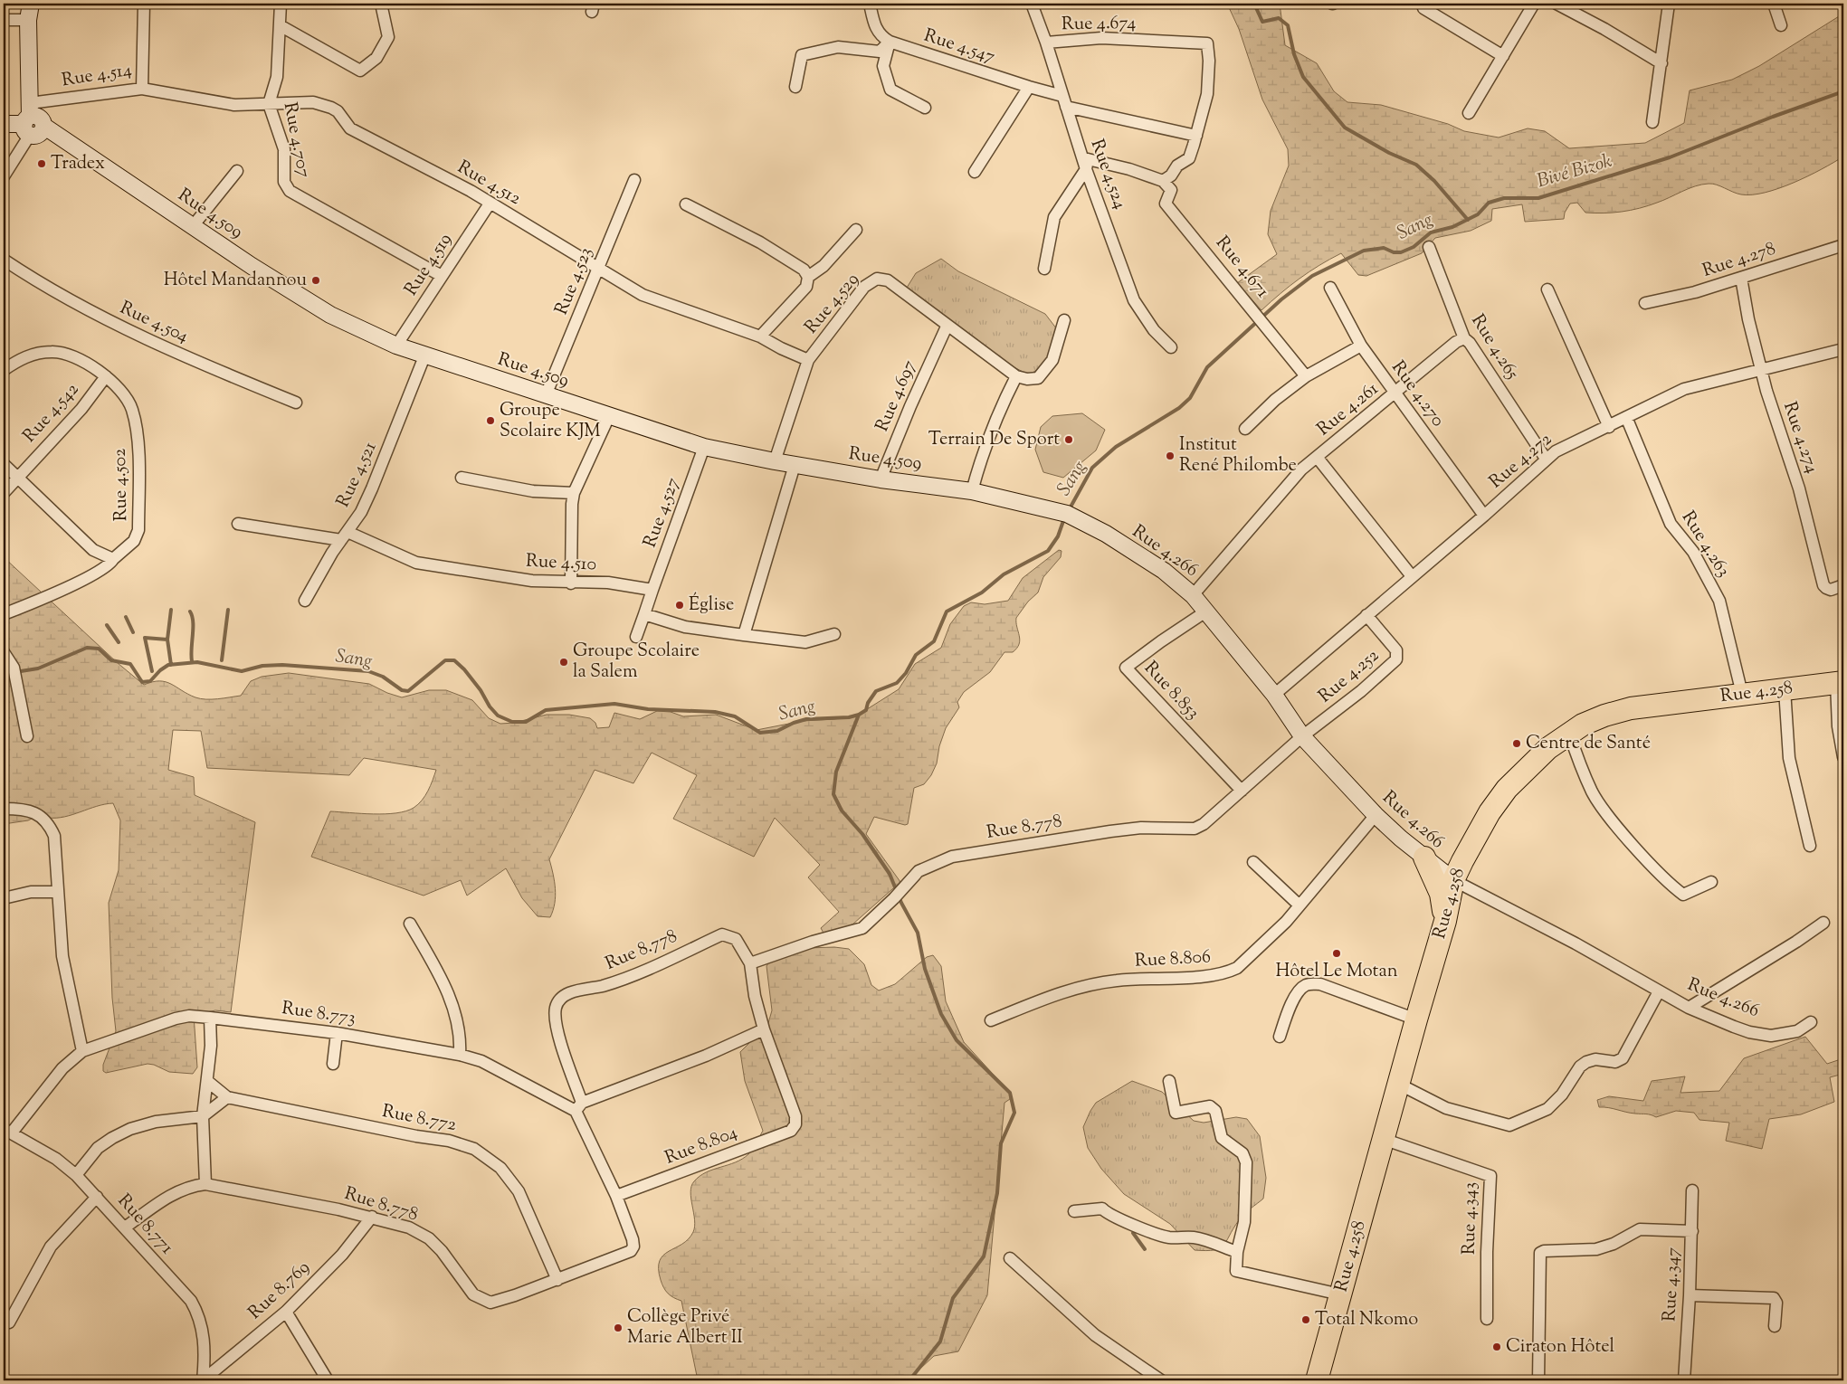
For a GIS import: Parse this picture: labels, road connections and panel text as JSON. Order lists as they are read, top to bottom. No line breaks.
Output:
{"streets":{"highway":["Rue 4.258"],"street":["Rue 4.674","Rue 4.547","Rue 4.514","Rue 4.707","Rue 4.524","Rue 4.512","Rue 4.509","Rue 4.278","Rue 4.519","Rue 4.671","Rue 4.523","Rue 4.529","Rue 4.504","Rue 4.265","Rue 4.270","Rue 4.697","Rue 4.261","Rue 4.542","Rue 4.274","Rue 4.272","Rue 4.521","Rue 4.502","Rue 4.527","Rue 4.263","Rue 4.266","Rue 4.510","Rue 4.252","Rue 8.853","Rue 8.778","Rue 8.806","Rue 8.773","Rue 8.772","Rue 8.804","Rue 4.343","Rue 8.771","Rue 4.347","Rue 8.769"]},"crossings":[["Rue 4.674","Rue 4.547"],["Rue 4.674","Rue 4.524"],["Rue 4.674","Rue 4.671"],["Rue 4.547","Rue 4.524"],["Rue 4.514","Rue 4.512"],["Rue 4.514","Rue 4.509"],["Rue 4.707","Rue 4.512"],["Rue 4.707","Rue 4.519"],["Rue 4.512","Rue 4.519"],["Rue 4.512","Rue 4.523"],["Rue 4.512","Rue 4.529"],["Rue 4.509","Rue 4.519"],["Rue 4.509","Rue 4.523"],["Rue 4.509","Rue 4.529"],["Rue 4.509","Rue 4.697"],["Rue 4.509","Rue 4.521"],["Rue 4.509","Rue 4.527"],["Rue 4.509","Rue 4.266"],["Rue 4.278","Rue 4.274"],["Rue 4.529","Rue 4.697"],["Rue 4.265","Rue 4.261"],["Rue 4.265","Rue 4.272"],["Rue 4.270","Rue 4.261"],["Rue 4.270","Rue 4.272"],["Rue 4.261","Rue 4.272"],["Rue 4.261","Rue 4.266"],["Rue 4.542","Rue 4.502"],["Rue 4.274","Rue 4.272"],["Rue 4.272","Rue 4.263"],["Rue 4.272","Rue 4.266"],["Rue 4.272","Rue 4.252"],["Rue 4.521","Rue 4.510"],["Rue 4.527","Rue 4.510"],["Rue 4.263","Rue 4.258"],["Rue 4.266","Rue 4.252"],["Rue 4.266","Rue 8.853"],["Rue 4.266","Rue 4.258"],["Rue 4.266","Rue 8.778"],["Rue 4.266","Rue 8.806"],["Rue 4.252","Rue 8.778"],["Rue 8.853","Rue 8.778"],["Rue 4.258","Rue 4.343"],["Rue 8.778","Rue 8.773"],["Rue 8.778","Rue 8.772"],["Rue 8.778","Rue 8.804"],["Rue 8.778","Rue 8.771"],["Rue 8.778","Rue 8.769"],["Rue 8.771","Rue 8.769"]],"water":["Bivé Bizok","Sang"],"places":["Tradex","Hôtel Mandannou","Groupe Scolaire KJM","Terrain De Sport","Institut René Philombe","Église","Groupe Scolaire la Salem","Centre de Santé","Hôtel Le Motan","Total Nkomo","Collège Privé Marie Albert II","Ciraton Hôtel"]}
